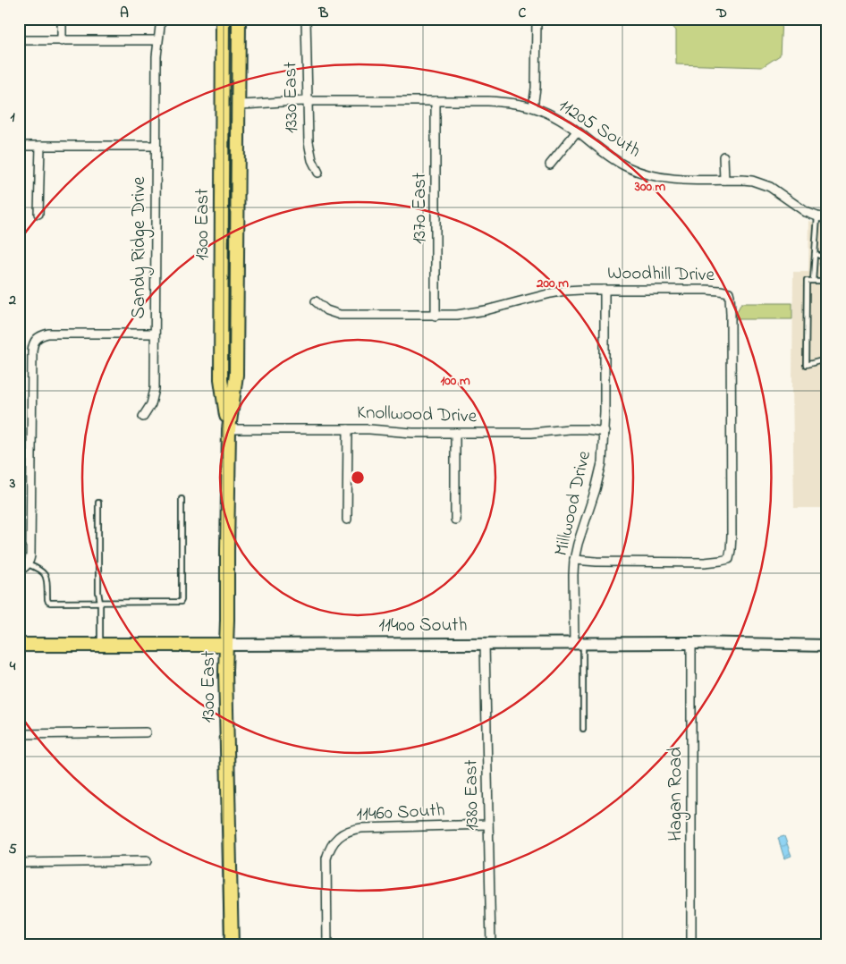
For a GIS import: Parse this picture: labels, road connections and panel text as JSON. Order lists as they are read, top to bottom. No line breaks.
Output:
{"streets":{"main road":["1300 East","11400 South"],"street":["1330 East","11205 South","1370 East","Sandy Ridge Drive","Woodhill Drive","Knollwood Drive","Millwood Drive","Hagan Road","1380 East","11460 South"]},"crossings":[["1330 East","11205 South"],["11205 South","1370 East"],["11205 South","1300 East"],["1370 East","Woodhill Drive"],["1300 East","Knollwood Drive"],["1300 East","11400 South"],["Woodhill Drive","Millwood Drive"],["Knollwood Drive","Millwood Drive"],["Millwood Drive","11400 South"],["11400 South","Hagan Road"],["11400 South","1380 East"],["1380 East","11460 South"]],"grid":{"columns":["A","B","C","D"],"rows":["1","2","3","4","5"]},"rings":["300 m","200 m","100 m"]}
